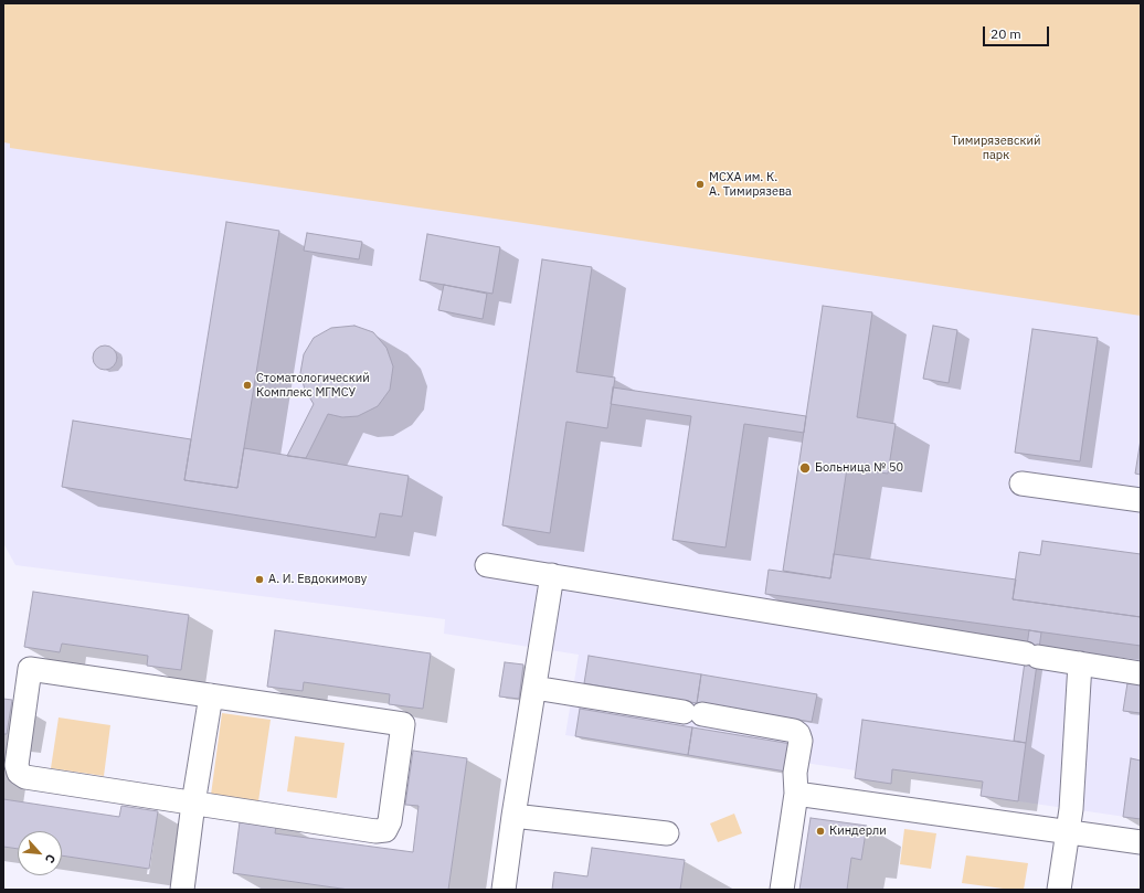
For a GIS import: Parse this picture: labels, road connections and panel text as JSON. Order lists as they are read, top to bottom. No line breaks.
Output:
{"parks":["Тимирязевский парк"],"places":["МСХА им. К. А. Тимирязева","Стоматологический Комплекс МГМСУ","Больница № 50","А. И. Евдокимову","Киндерли"],"scale_bar":"20 m","north":"bottom right"}
